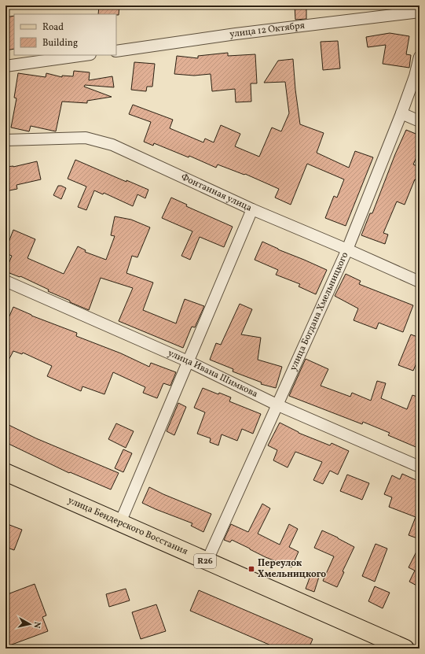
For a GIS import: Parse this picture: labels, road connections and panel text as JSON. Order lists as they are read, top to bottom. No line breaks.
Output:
{"streets":{"main road":["улица Бендерского Восстания","R26"],"street":["улица 12 Октября","Фонтанная улица","улица Богдана Хмельницкого","улица Ивана Шимкова"]},"crossings":[["Фонтанная улица","улица Богдана Хмельницкого"],["улица Богдана Хмельницкого","улица Ивана Шимкова"],["улица Богдана Хмельницкого","улица Бендерского Восстания"]],"places":{"transit":["Переулок Хмельницкого"]},"legend":["Road","Building"],"north":"right"}
